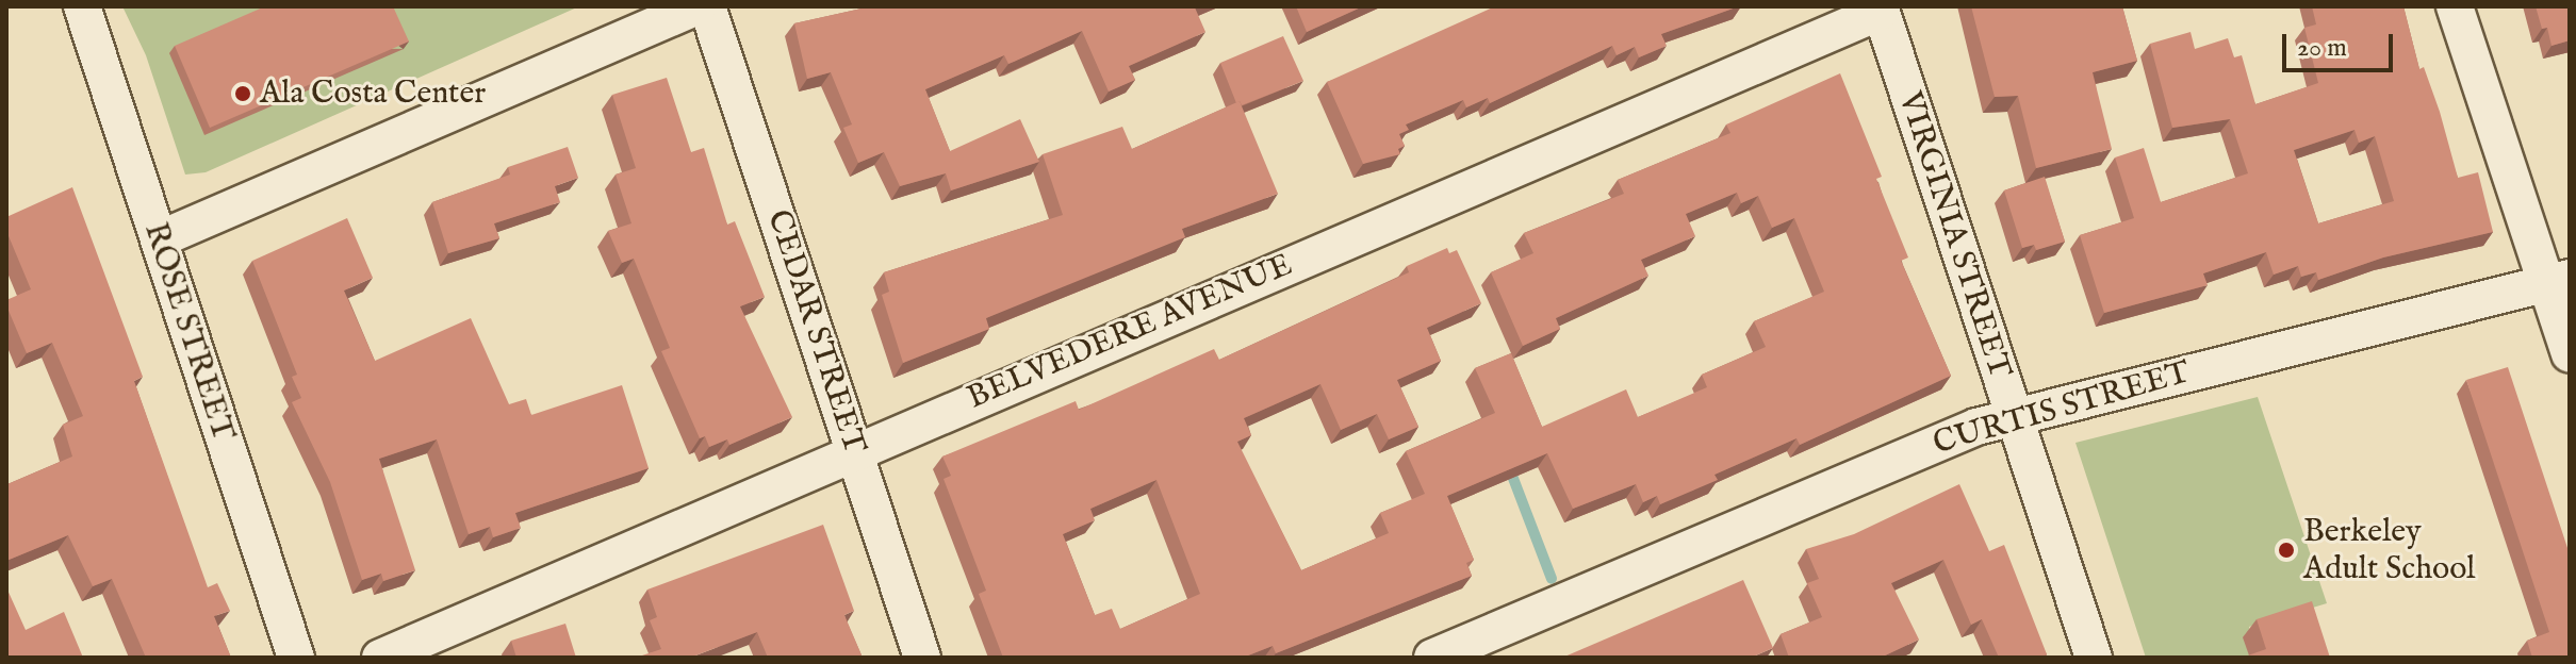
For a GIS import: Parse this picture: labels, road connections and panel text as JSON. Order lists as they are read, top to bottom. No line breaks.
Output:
{"streets":{"street":["VIRGINIA STREET","ROSE STREET","CEDAR STREET","BELVEDERE AVENUE","CURTIS STREET"]},"crossings":[["VIRGINIA STREET","BELVEDERE AVENUE"],["VIRGINIA STREET","CURTIS STREET"],["CEDAR STREET","BELVEDERE AVENUE"]],"places":["Ala Costa Center","Berkeley Adult School"],"scale_bar":"20 m"}
